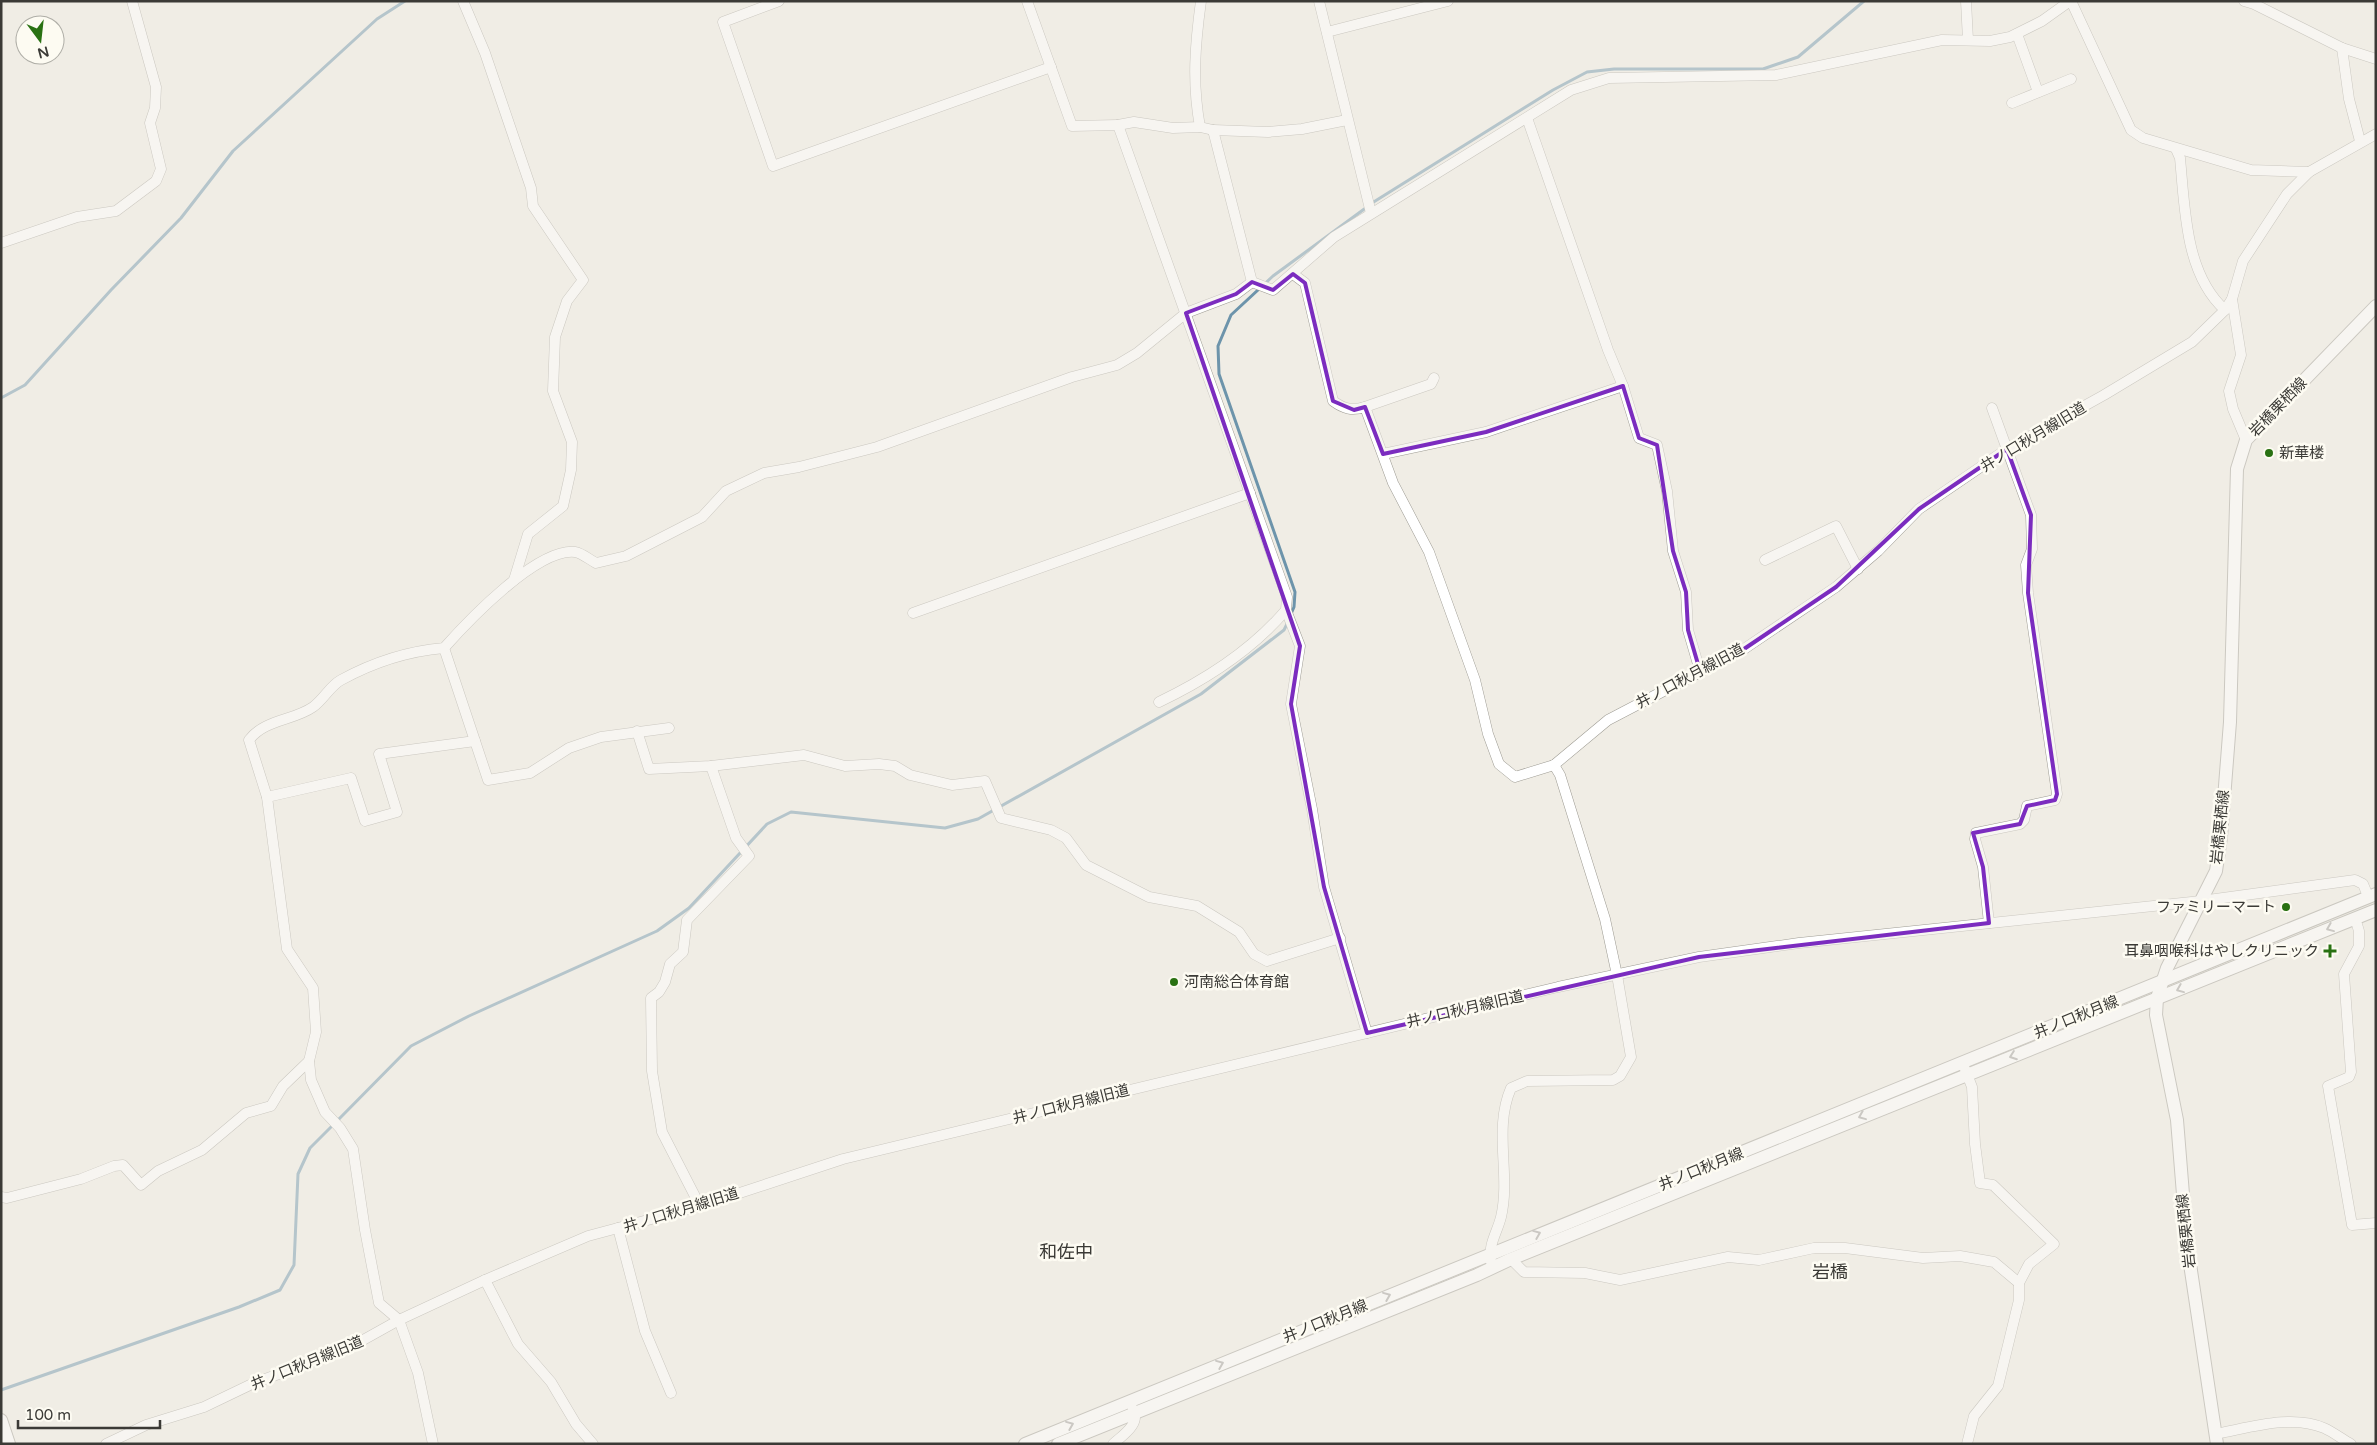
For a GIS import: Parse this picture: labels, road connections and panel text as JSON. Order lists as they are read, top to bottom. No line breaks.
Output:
{"streets":{"main road":["岩橋栗栖線","井ノ口秋月線"],"street":["井ノ口秋月線旧道"]},"crossings":[["岩橋栗栖線","井ノ口秋月線旧道"],["岩橋栗栖線","井ノ口秋月線"],["井ノ口秋月線旧道","井ノ口秋月線"]],"districts":["和佐中","岩橋"],"places":{"other":["新華楼","ファミリーマート","河南総合体育館"],"health":["耳鼻咽喉科はやしクリニック"]},"scale_bar":"100 m","north":"bottom"}
